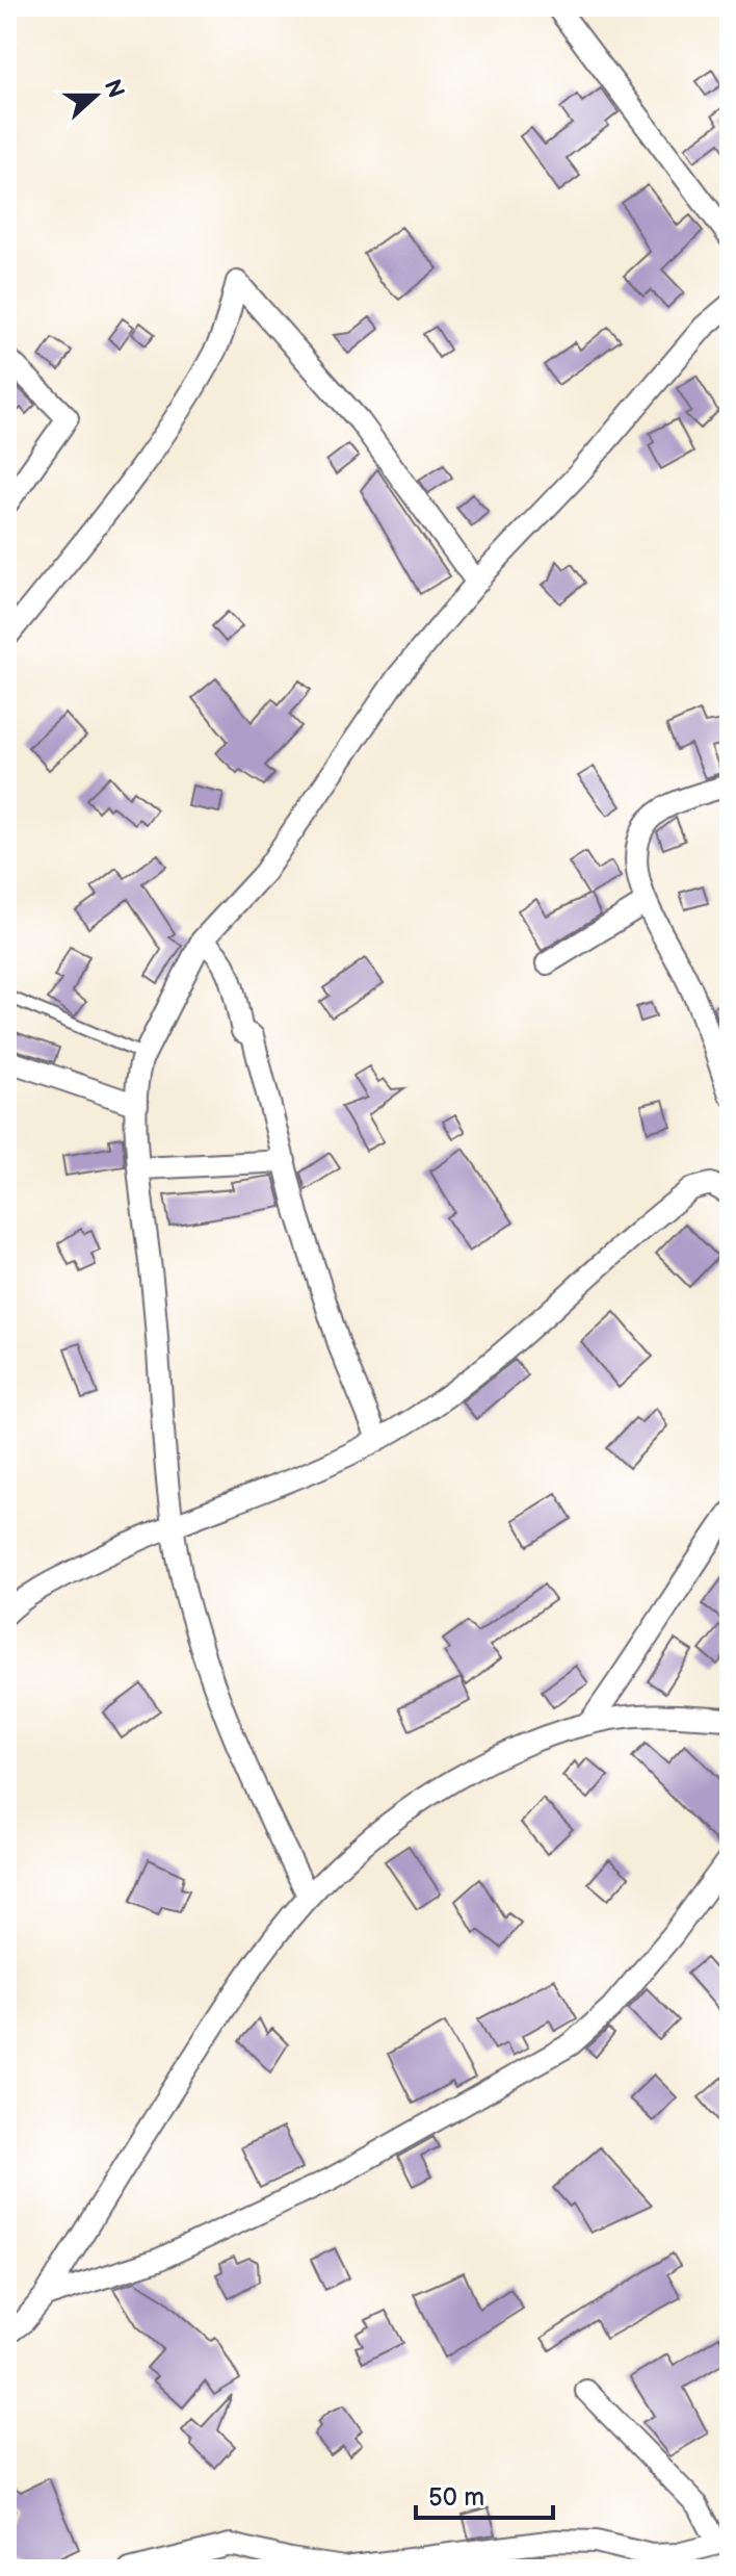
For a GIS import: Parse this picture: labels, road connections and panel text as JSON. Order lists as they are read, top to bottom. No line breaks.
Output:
{"scale_bar":"50 m","north":"right"}
